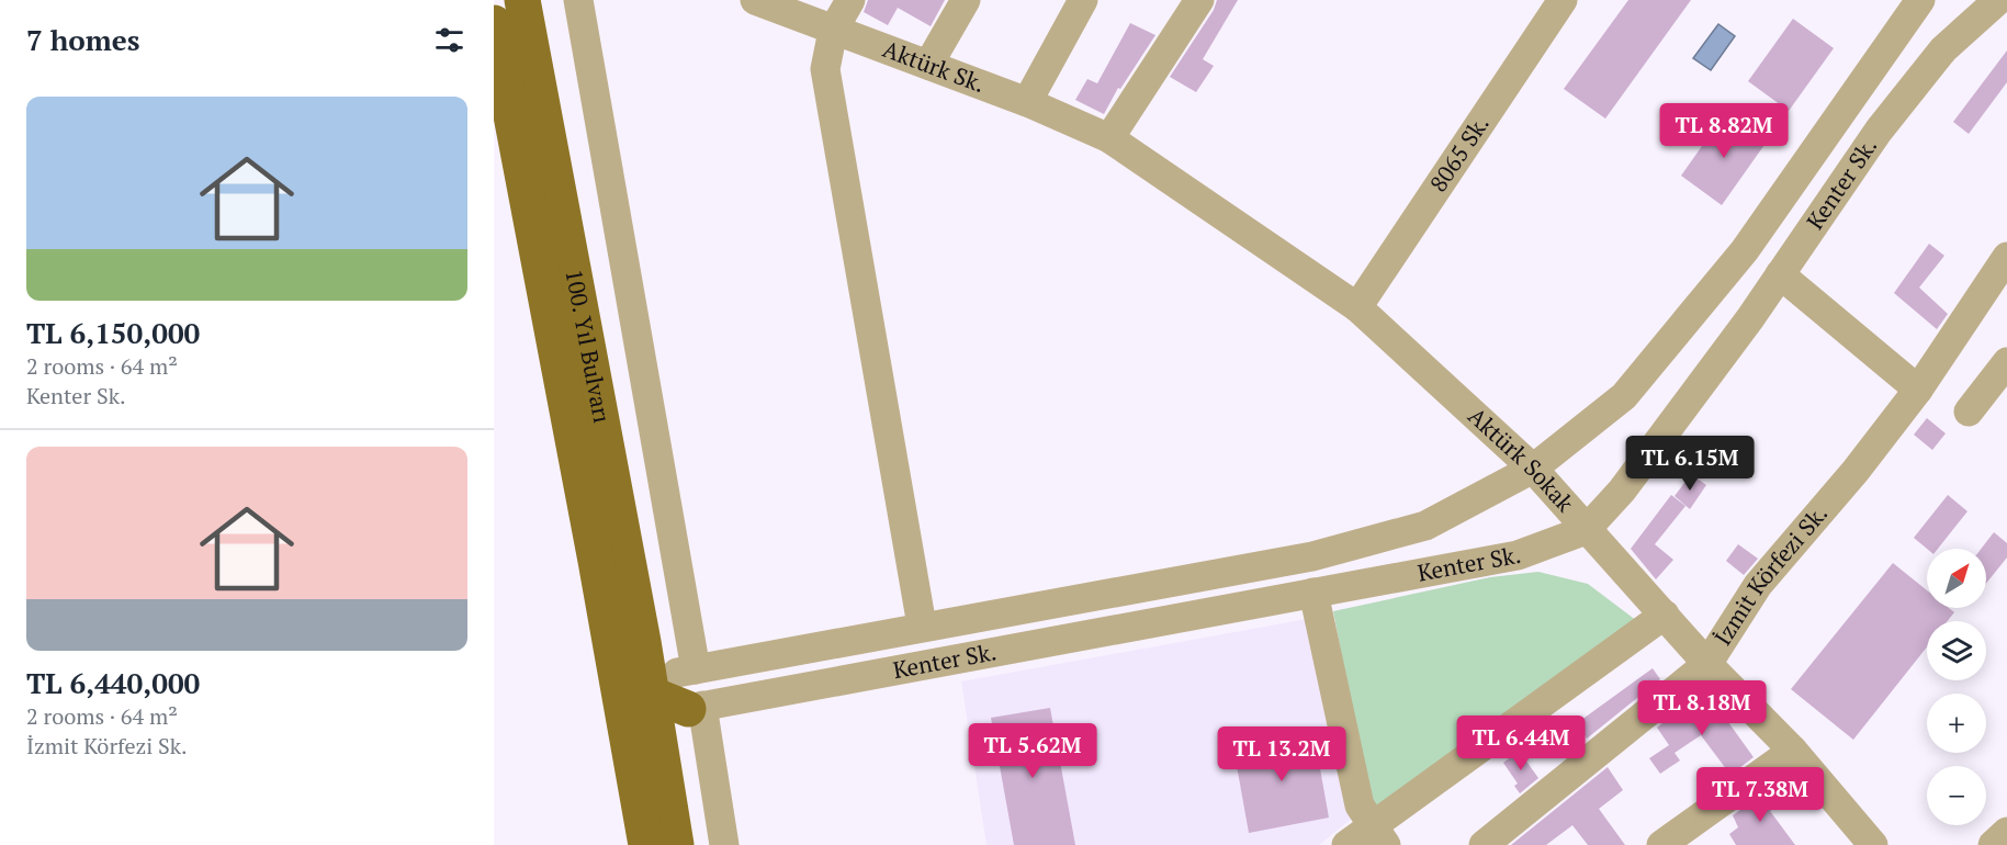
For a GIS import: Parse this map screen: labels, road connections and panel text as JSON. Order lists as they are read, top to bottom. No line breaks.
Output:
{"streets":{"main road":["100. Yıl Bulvarı"],"street":["Aktürk Sk.","8065 Sk.","Kenter Sk.","Aktürk Sokak","İzmit Körfezi Sk."]},"crossings":[["Aktürk Sk.","Aktürk Sokak"],["8065 Sk.","Aktürk Sokak"],["Kenter Sk.","100. Yıl Bulvarı"],["Kenter Sk.","Aktürk Sokak"],["Aktürk Sokak","İzmit Körfezi Sk."]],"north":"top right","page":{"heading":"7 homes","list":[{"name":"TL 6,150,000","note":"2 rooms · 64 m² · Kenter Sk."},{"name":"TL 6,440,000","note":"2 rooms · 64 m² · İzmit Körfezi Sk."}],"price":["TL 8.82M","TL 6.15M","TL 8.18M","TL 6.44M","TL 5.62M","TL 13.2M","TL 7.38M"],"map_buttons":["+","−"]}}
